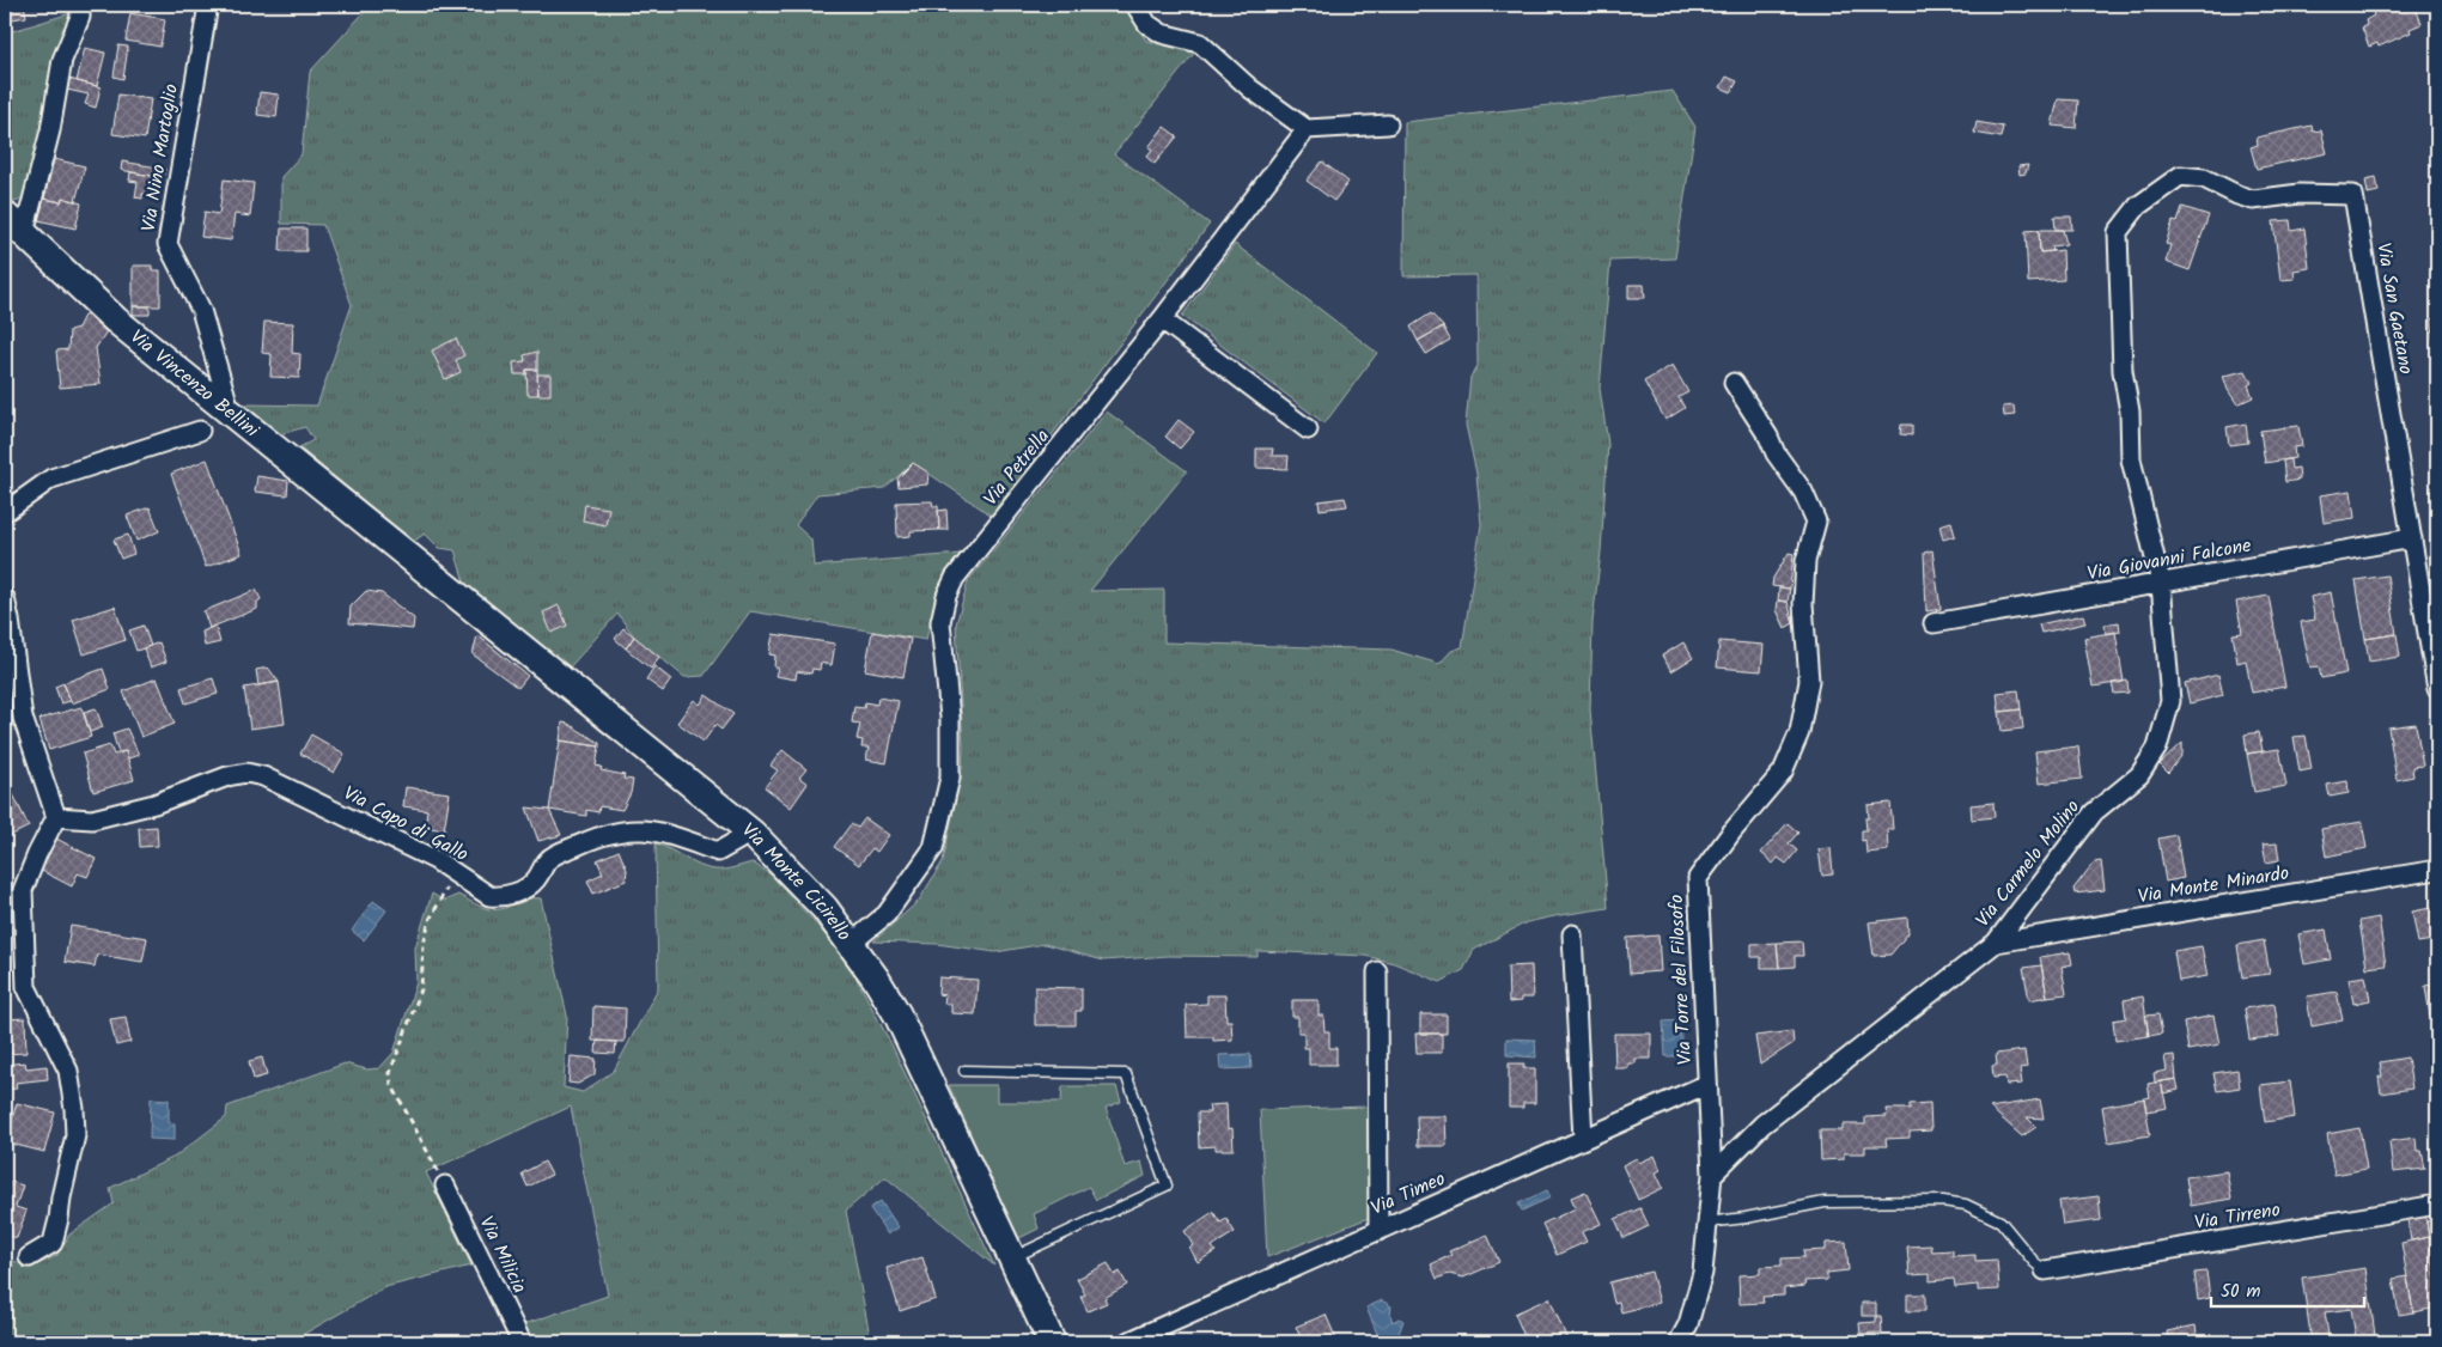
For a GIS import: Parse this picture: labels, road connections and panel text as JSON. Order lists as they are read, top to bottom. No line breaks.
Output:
{"streets":{"street":["Via Nino Martoglio","Via San Gaetano","Via Vincenzo Bellini","Via Petrella","Via Giovanni Falcone","Via Capo di Gallo","Via Carmelo Molino","Via Monte Cicirello","Via Monte Minardo","Via Torre del Filosofo","Via Timeo","Via Tirreno","Via Milicia"]},"crossings":[["Via Nino Martoglio","Via Vincenzo Bellini"],["Via San Gaetano","Via Giovanni Falcone"],["Via San Gaetano","Via Carmelo Molino"],["Via Vincenzo Bellini","Via Monte Cicirello"],["Via Petrella","Via Monte Cicirello"],["Via Giovanni Falcone","Via Carmelo Molino"],["Via Capo di Gallo","Via Monte Cicirello"],["Via Carmelo Molino","Via Monte Minardo"],["Via Carmelo Molino","Via Torre del Filosofo"],["Via Torre del Filosofo","Via Timeo"]],"scale_bar":"50 m"}
